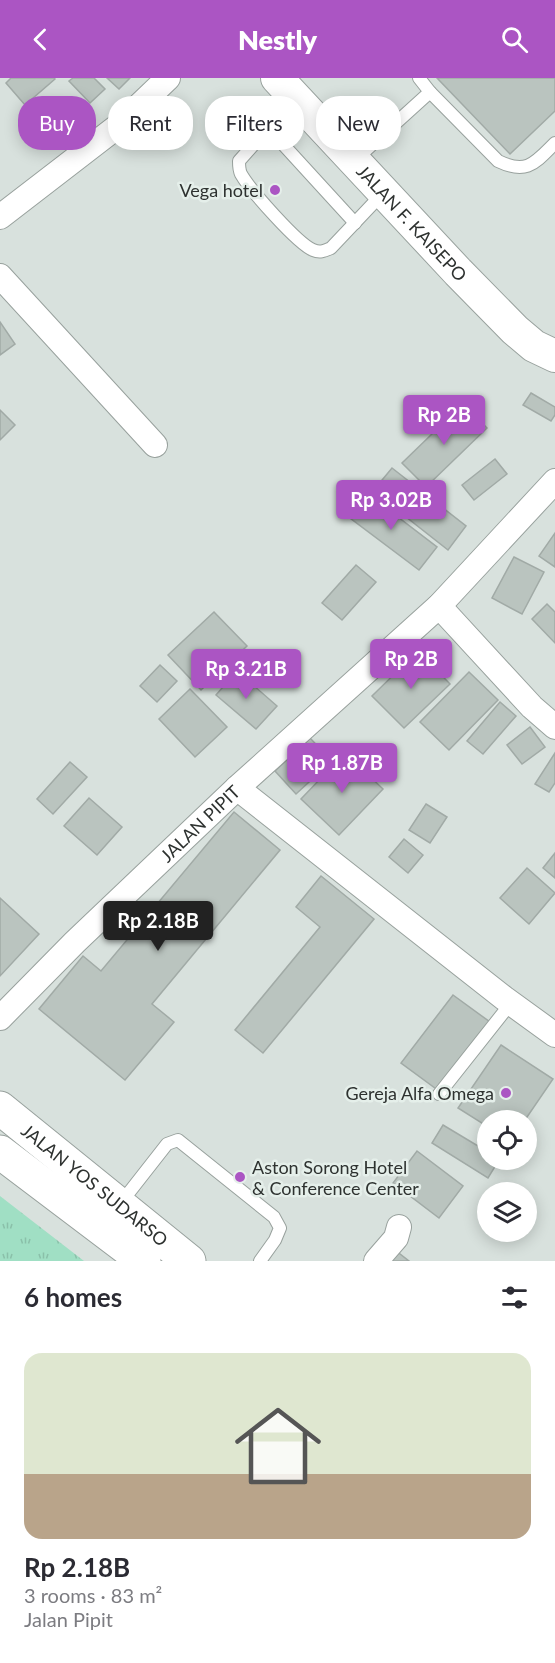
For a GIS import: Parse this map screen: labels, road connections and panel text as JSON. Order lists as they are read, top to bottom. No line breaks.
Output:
{"streets":{"highway":["JALAN YOS SUDARSO"],"street":["JALAN F. KAISEPO","JALAN PIPIT"]},"places":["Vega hotel","Gereja Alfa Omega","Aston Sorong Hotel & Conference Center"],"page":{"header":"Nestly","chip":["Buy","Rent","Filters","New"],"price":["Rp 2B","Rp 3.02B","Rp 2B","Rp 3.21B","Rp 1.87B","Rp 2.18B"],"heading":"6 homes","list":[{"name":"Rp 2.18B","note":"3 rooms · 83 m² · Jalan Pipit"}]}}
